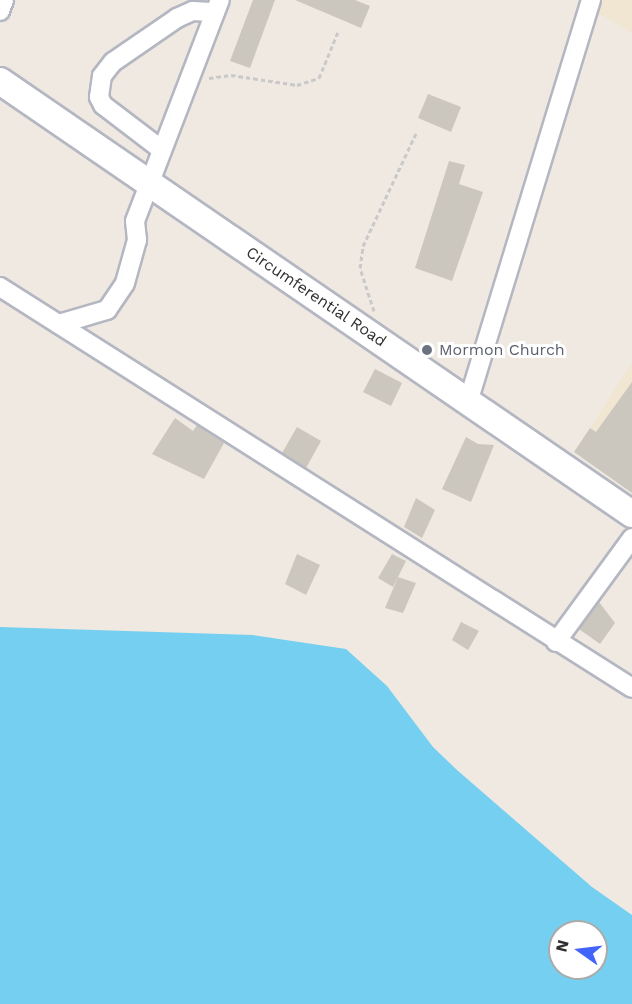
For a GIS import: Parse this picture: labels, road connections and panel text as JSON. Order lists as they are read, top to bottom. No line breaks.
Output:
{"streets":{"main road":["Circumferential Road"]},"places":["Mormon Church"],"north":"left"}
